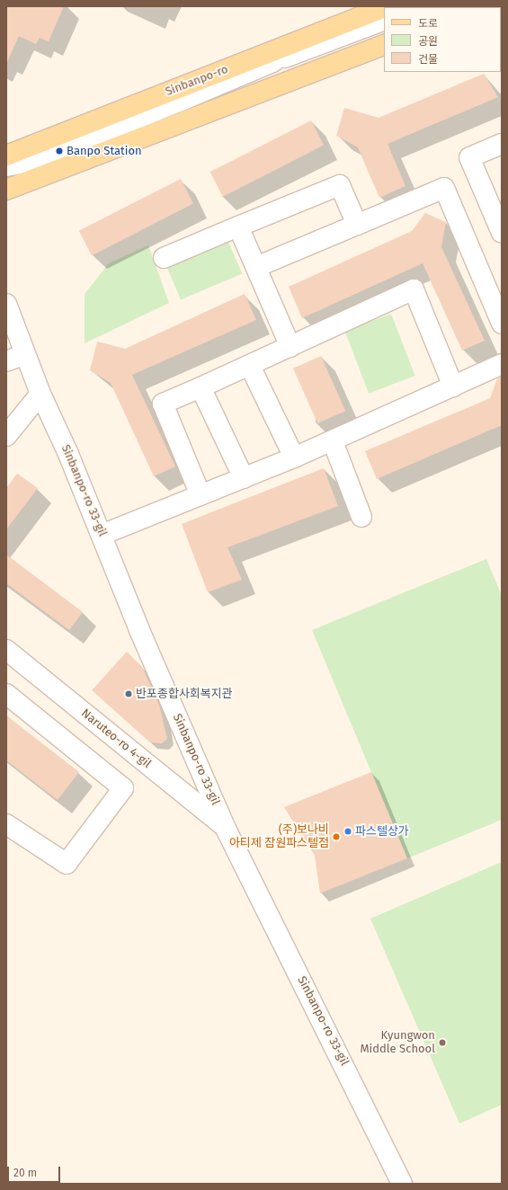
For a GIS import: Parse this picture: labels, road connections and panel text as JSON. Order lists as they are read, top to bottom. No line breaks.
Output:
{"streets":{"main road":["Sinbanpo-ro"],"street":["Sinbanpo-ro 33-gil","Naruteo-ro 4-gil"]},"crossings":[["Sinbanpo-ro 33-gil","Naruteo-ro 4-gil"]],"places":["Banpo Station","반포종합사회복지관","파스텔상가","(주)보나비 아티제 잠원파스텔점","Kyungwon Middle School"],"legend":["도로","공원","건물"],"scale_bar":"20 m"}
